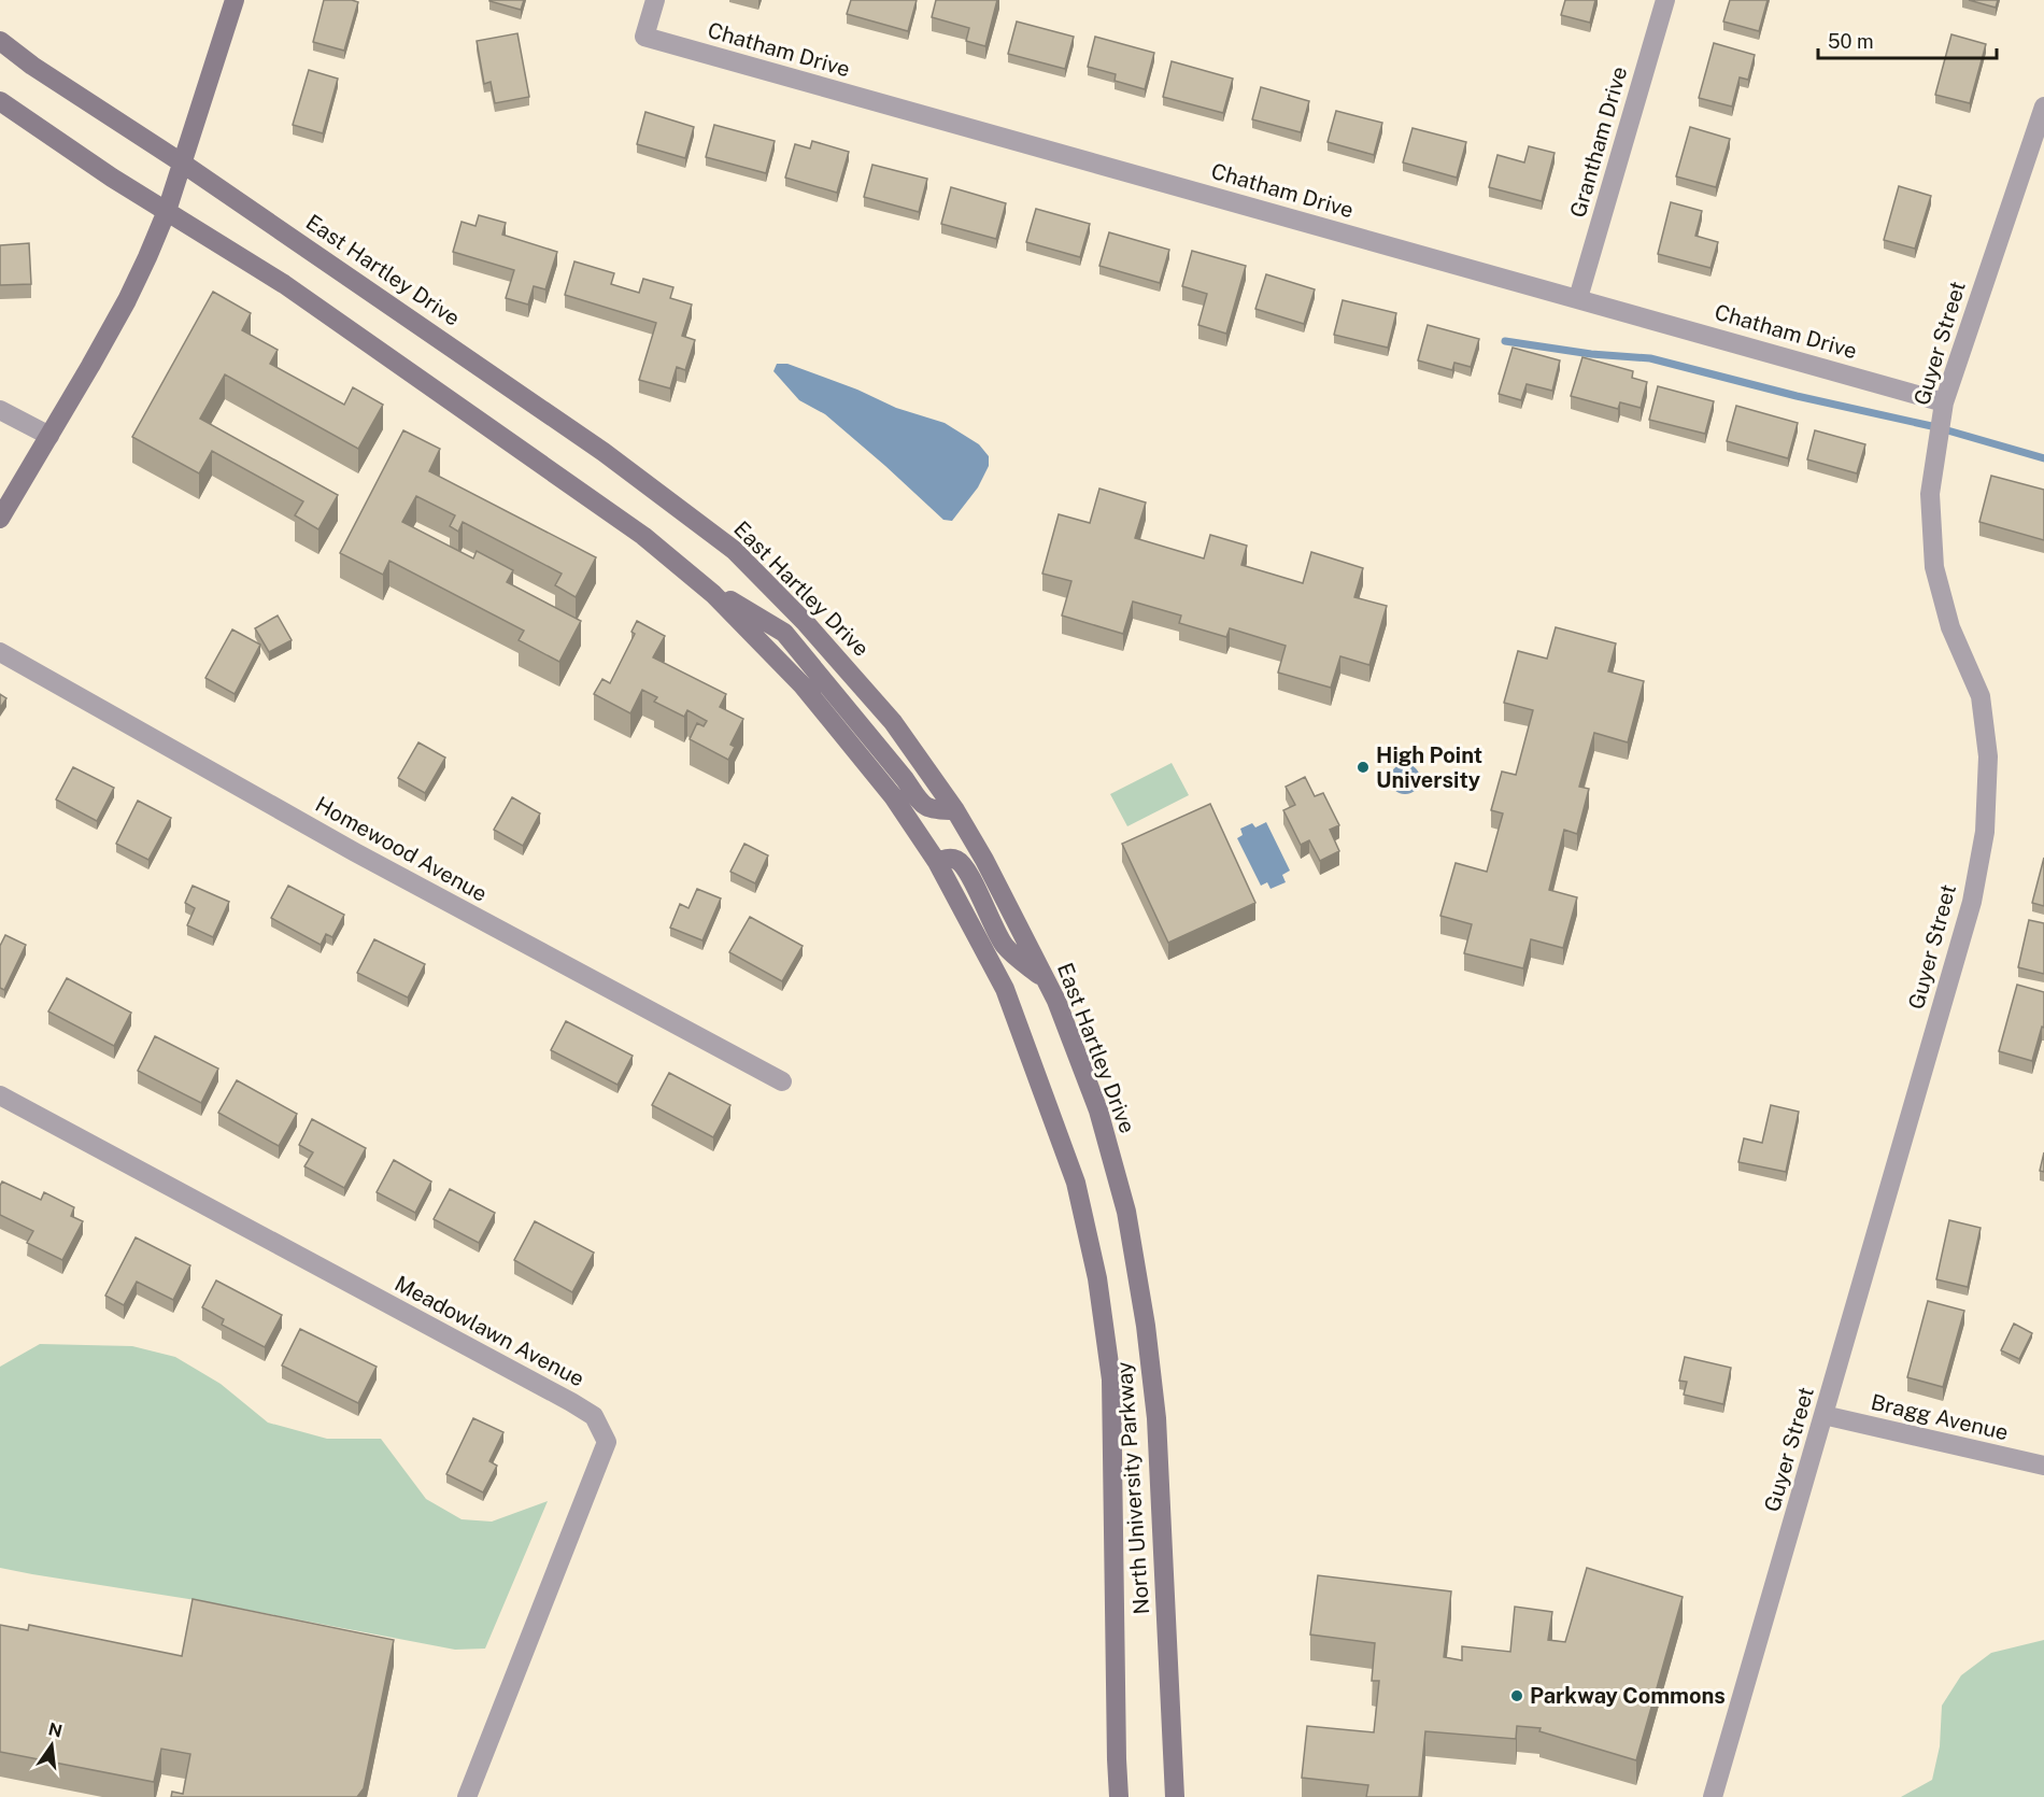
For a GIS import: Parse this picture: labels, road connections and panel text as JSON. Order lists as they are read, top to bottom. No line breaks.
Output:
{"streets":{"main road":["East Hartley Drive","North University Parkway"],"street":["Chatham Drive","Grantham Drive","Guyer Street","Homewood Avenue","Meadowlawn Avenue","Bragg Avenue"]},"crossings":[["Chatham Drive","Grantham Drive"],["Chatham Drive","Guyer Street"],["East Hartley Drive","North University Parkway"],["Guyer Street","Bragg Avenue"]],"places":["High Point University","Parkway Commons"],"scale_bar":"50 m","north":"top"}
